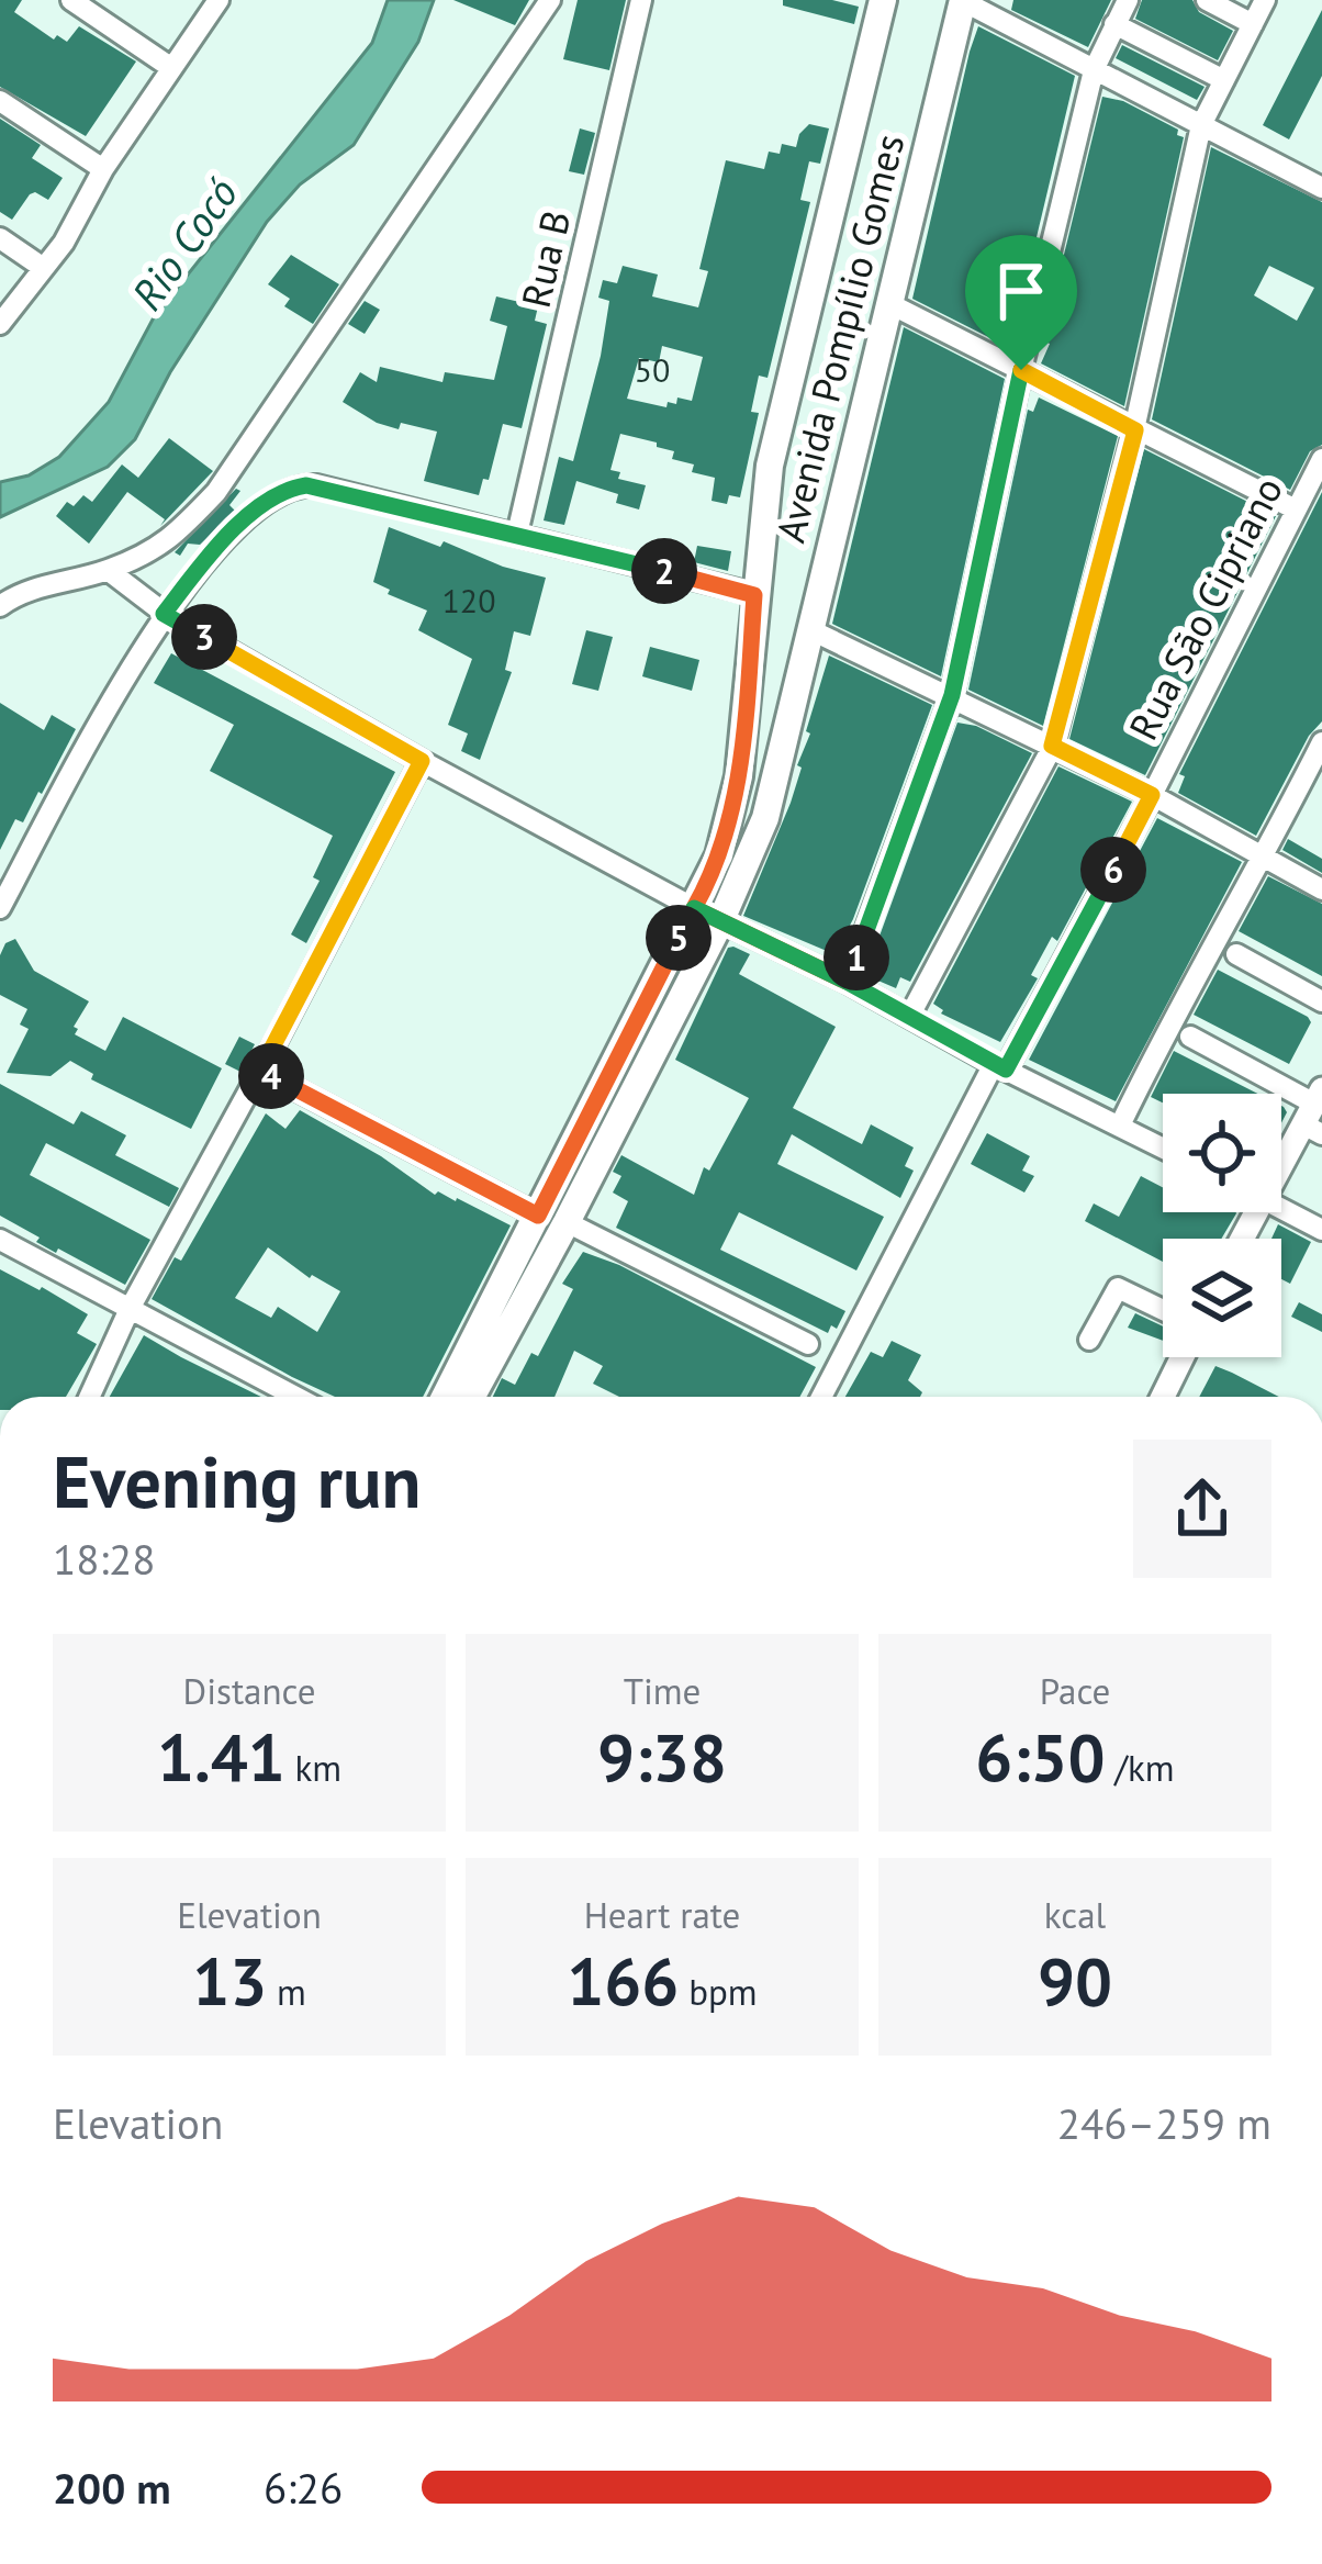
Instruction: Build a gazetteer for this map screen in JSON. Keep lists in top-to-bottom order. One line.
{"streets":{"main road":["Avenida Pompílio Gomes"],"street":["Rua B","Rua São Cipriano"]},"water":["Rio Cocó"],"house_numbers":["50","120"],"page":{"pins":["2","3","6","5","1","4"],"heading":["Evening run","18:28"],"stats":[["Distance","1.41 km"],["Time","9:38"],["Pace","6:50 /km"],["Elevation","13 m"],["Heart rate","166 bpm"],["kcal","90"]],"chart":["Elevation","246–259 m"],"list":[{"name":"200 m","note":"6:26"}]}}
